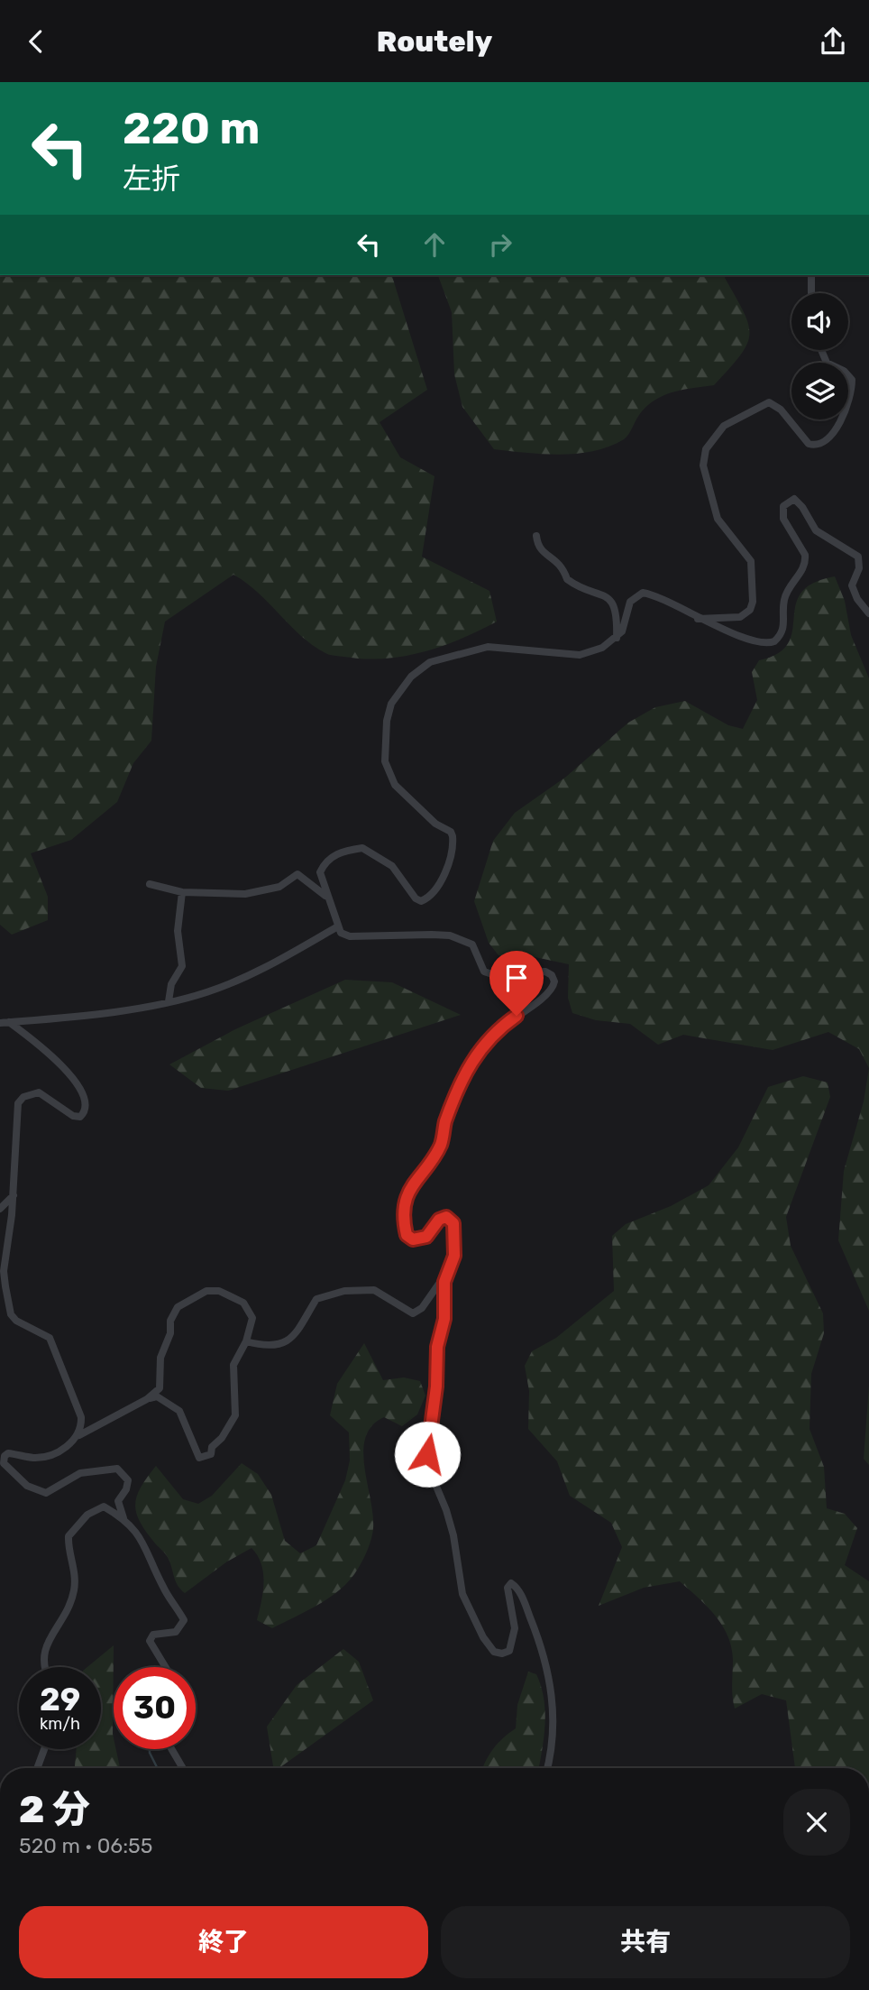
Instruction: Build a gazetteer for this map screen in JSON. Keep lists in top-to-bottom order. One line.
{"page":{"header":"Routely","turn":["220 m","左折"],"speed":"29 km/h","limit":"30","heading":["2 分","520 m · 06:55"],"buttons":["終了","共有"]}}
